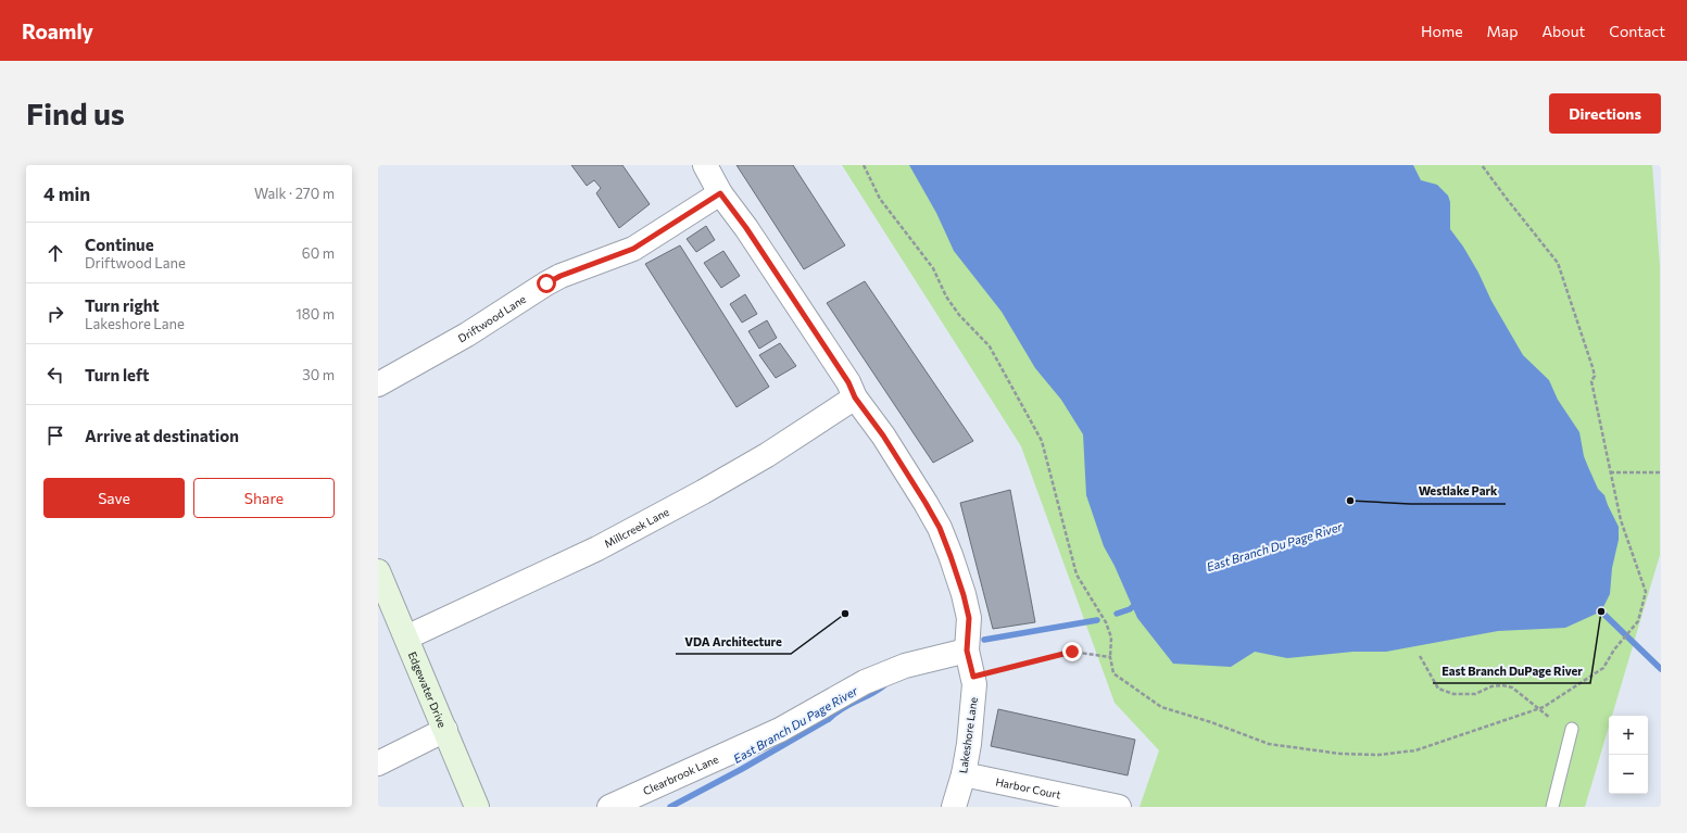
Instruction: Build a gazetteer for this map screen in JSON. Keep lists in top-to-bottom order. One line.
{"streets":{"street":["Driftwood Lane","Millcreek Lane","Edgewater Drive","Lakeshore Lane","Clearbrook Lane","Harbor Court"]},"crossings":[["Driftwood Lane","Lakeshore Lane"],["Millcreek Lane","Edgewater Drive"],["Millcreek Lane","Lakeshore Lane"],["Lakeshore Lane","Clearbrook Lane"],["Lakeshore Lane","Harbor Court"]],"water":["East Branch Du Page River"],"places":["Westlake Park","East Branch DuPage River","VDA Architecture"],"page":{"header":"Roamly","nav":["Home","Map","About","Contact"],"buttons":["Directions",["Save","Share"]],"title":"Find us","heading":["4 min","Walk · 270 m"],"list":[["Continue","Driftwood Lane","60 m"],["Turn right","Lakeshore Lane","180 m"],["Turn left","30 m"],"Arrive at destination"],"map_buttons":["+","−"]}}
